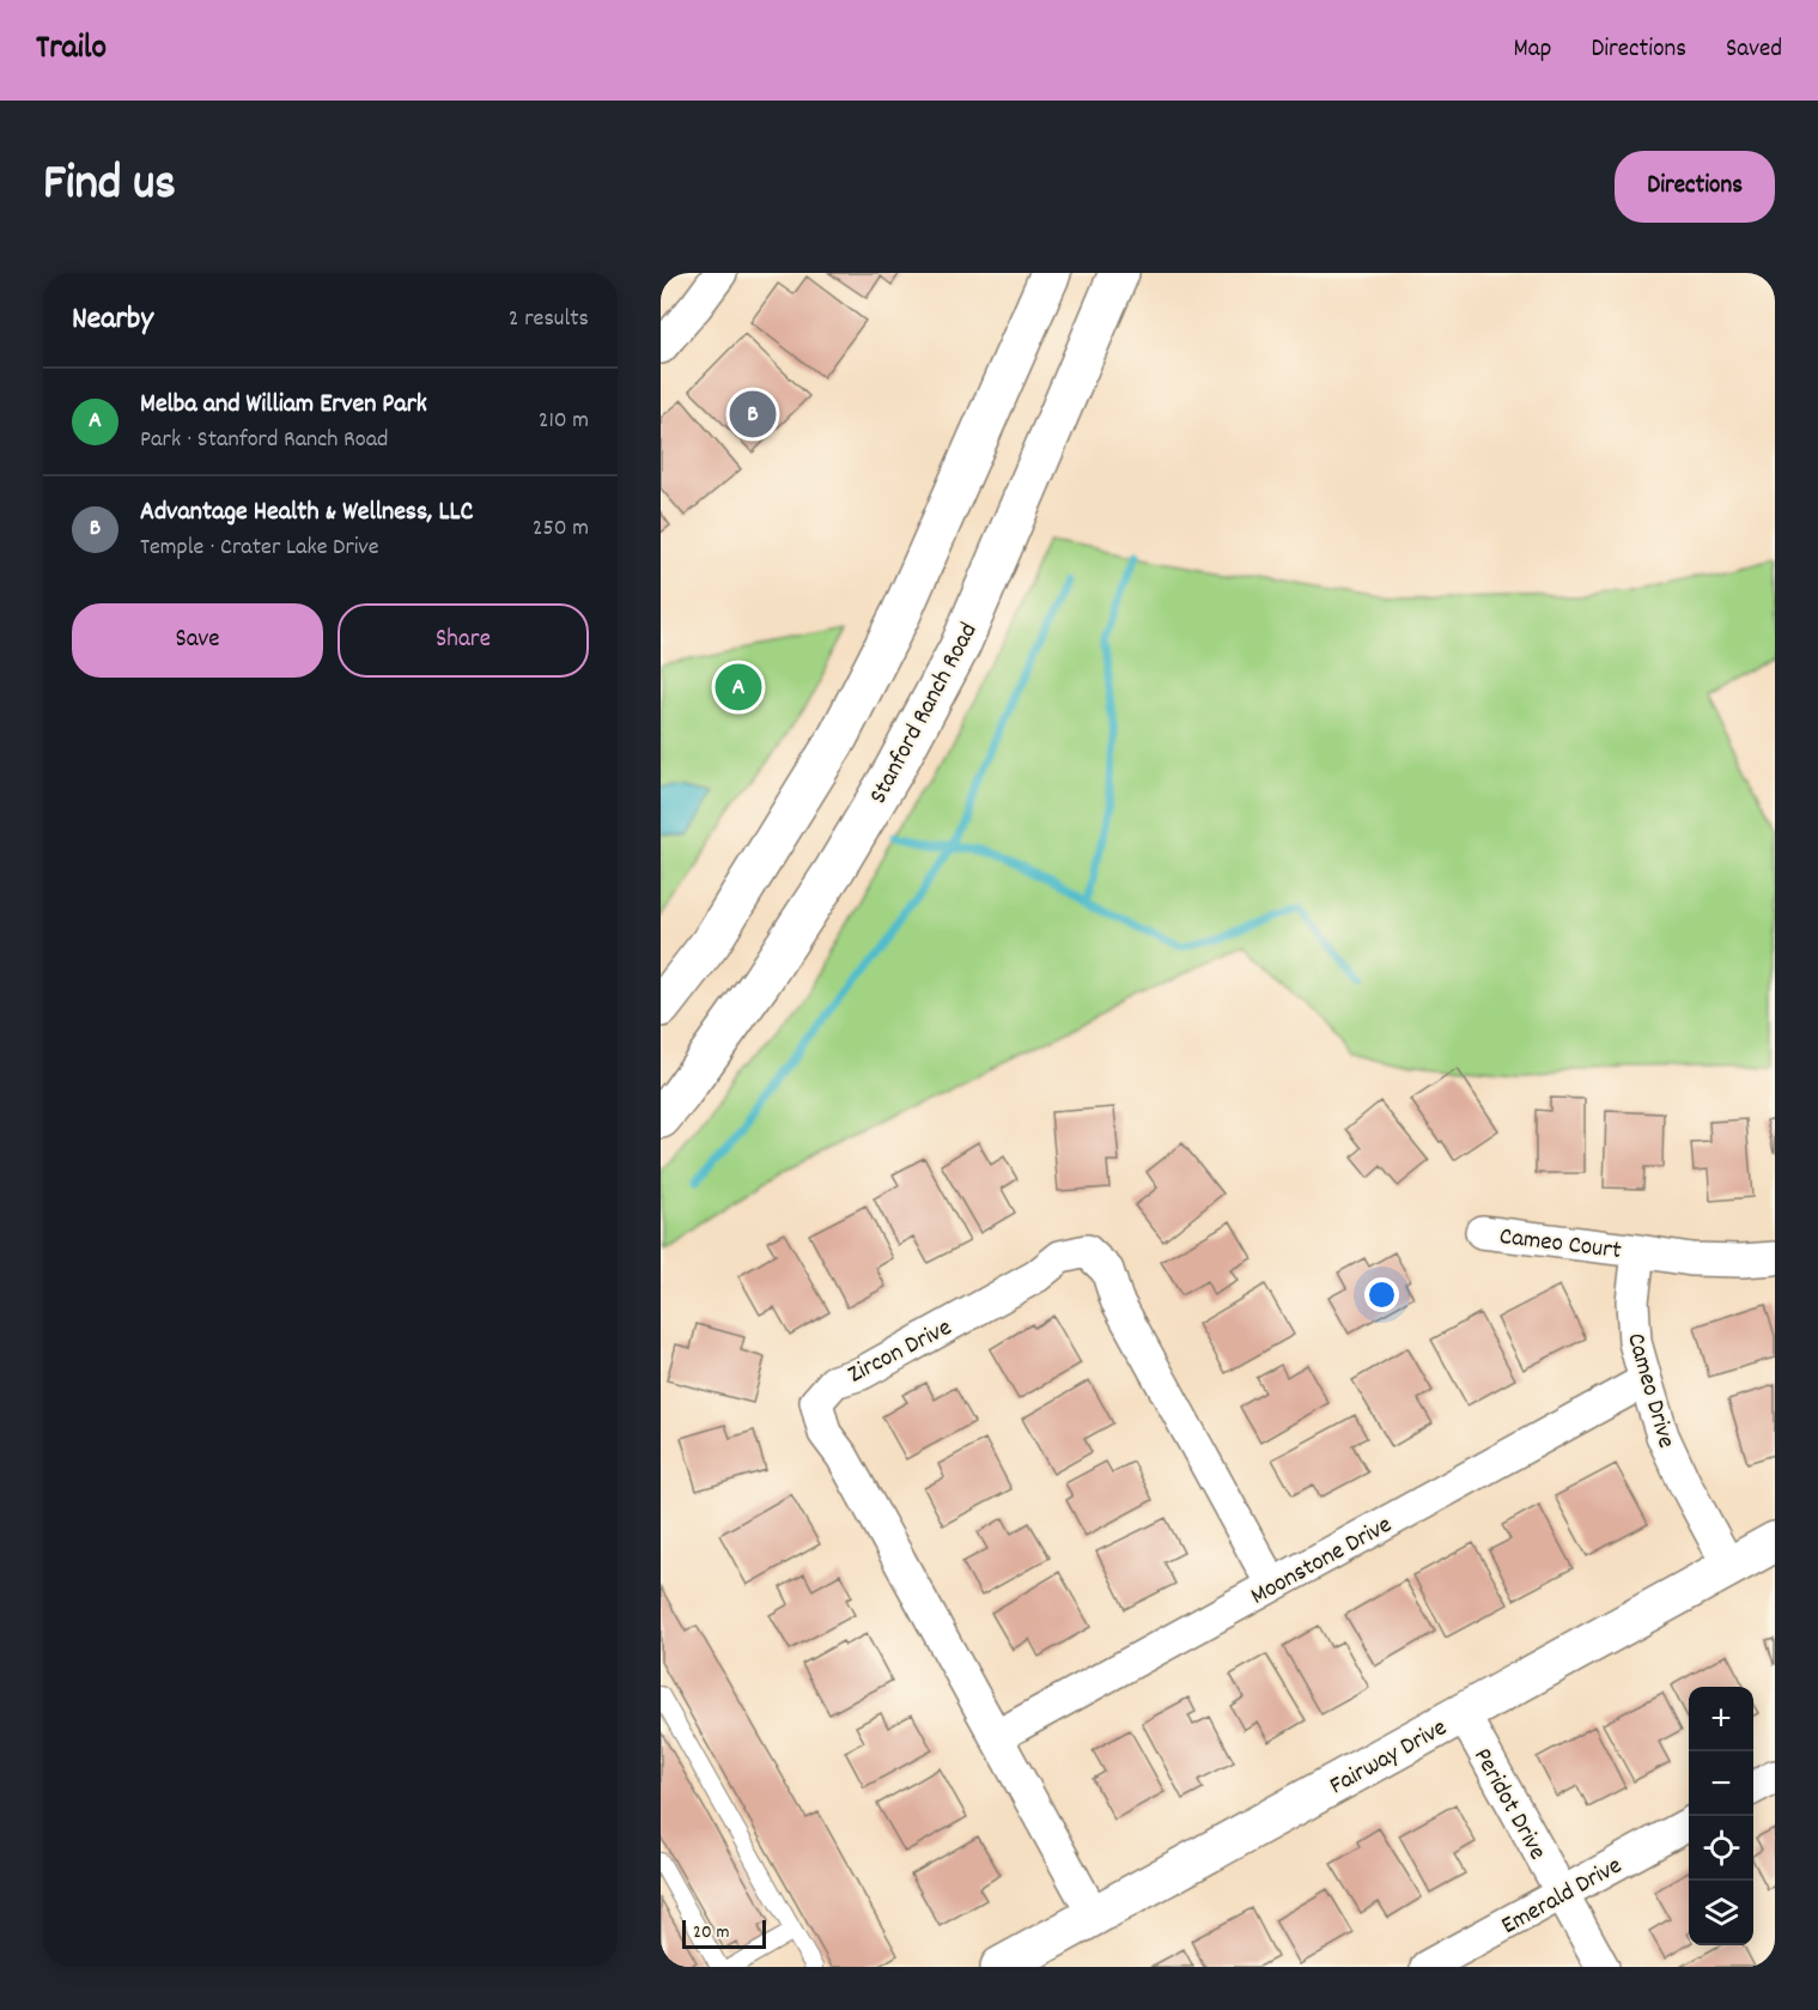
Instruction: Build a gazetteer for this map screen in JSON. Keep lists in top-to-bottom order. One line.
{"streets":{"main road":["Stanford Ranch Road","Fairway Drive"],"street":["Cameo Court","Zircon Drive","Cameo Drive","Moonstone Drive","Peridot Drive","Emerald Drive"]},"crossings":[["Cameo Court","Cameo Drive"],["Zircon Drive","Moonstone Drive"],["Zircon Drive","Fairway Drive"],["Cameo Drive","Moonstone Drive"],["Cameo Drive","Fairway Drive"],["Fairway Drive","Peridot Drive"],["Peridot Drive","Emerald Drive"]],"scale_bar":"20 m","page":{"header":"Trailo","nav":["Map","Directions","Saved"],"title":"Find us","buttons":["Directions",["Save","Share"]],"heading":["Nearby","2 results"],"list":[{"mark":"A","name":"Melba and William Erven Park","note":"Park · Stanford Ranch Road","value":"210 m"},{"mark":"B","name":"Advantage Health & Wellness, LLC","note":"Temple · Crater Lake Drive","value":"250 m"}],"pins":["B","A"],"map_buttons":["+","−"],"scale":"20 m"}}
